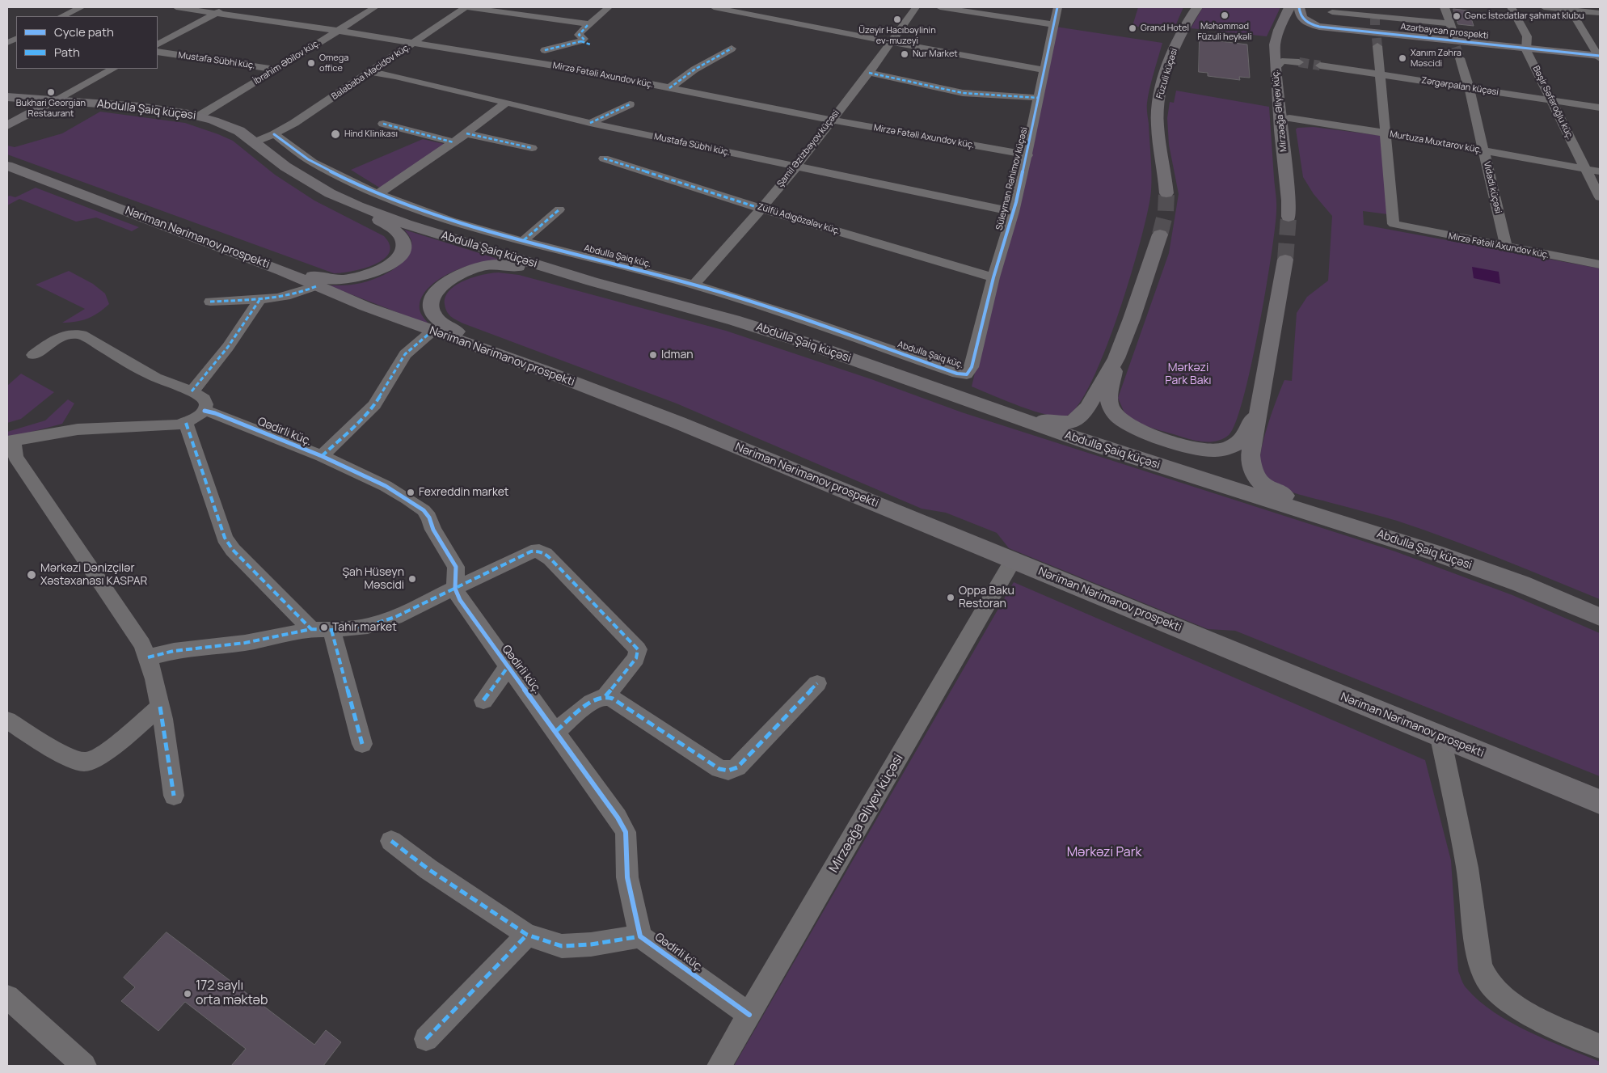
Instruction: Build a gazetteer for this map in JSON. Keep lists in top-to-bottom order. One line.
{"streets":{"main road":["Azərbaycan prospekti","Füzuli küçəsi","Abdulla Şaiq küçəsi","Mirzəağa Əliyev küç.","Nəriman Nərimanov prospekti"],"street":["Mustafa Sübhi küç.","İbrahim Əbilov küç.","Balababa Məcidov küç.","Mirzə Fətəli Axundov küç.","Zərgərpalan küçəsi","Bəşir Səfəroğlu küç.","Murtuza Muxtarov küç.","Şamil Əzizbəyov küçəsi","Süleyman Rəhimov küçəsi","Vidadi küçəsi","Zülfü Adıgözələv küç.","Abdulla Şaiq küç.","Qədirli küç.","Mirzəağa Əliyev küçəsi"]},"crossings":[["Azərbaycan prospekti","Bəşir Səfəroğlu küç."],["Mustafa Sübhi küç.","İbrahim Əbilov küç."],["Mustafa Sübhi küç.","Balababa Məcidov küç."],["Mustafa Sübhi küç.","Şamil Əzizbəyov küçəsi"],["Mustafa Sübhi küç.","Süleyman Rəhimov küçəsi"],["İbrahim Əbilov küç.","Mirzə Fətəli Axundov küç."],["İbrahim Əbilov küç.","Abdulla Şaiq küçəsi"],["Balababa Məcidov küç.","Mirzə Fətəli Axundov küç."],["Balababa Məcidov küç.","Abdulla Şaiq küçəsi"],["Balababa Məcidov küç.","Abdulla Şaiq küç."],["Mirzə Fətəli Axundov küç.","Murtuza Muxtarov küç."],["Mirzə Fətəli Axundov küç.","Şamil Əzizbəyov küçəsi"],["Mirzə Fətəli Axundov küç.","Süleyman Rəhimov küçəsi"],["Mirzə Fətəli Axundov küç.","Vidadi küçəsi"],["Zərgərpalan küçəsi","Bəşir Səfəroğlu küç."],["Zərgərpalan küçəsi","Vidadi küçəsi"],["Bəşir Səfəroğlu küç.","Murtuza Muxtarov küç."],["Mirzəağa Əliyev küç.","Murtuza Muxtarov küç."],["Murtuza Muxtarov küç.","Vidadi küçəsi"],["Şamil Əzizbəyov küçəsi","Zülfü Adıgözələv küç."],["Şamil Əzizbəyov küçəsi","Abdulla Şaiq küç."],["Süleyman Rəhimov küçəsi","Zülfü Adıgözələv küç."],["Süleyman Rəhimov küçəsi","Abdulla Şaiq küç."],["Nəriman Nərimanov prospekti","Mirzəağa Əliyev küçəsi"],["Qədirli küç.","Mirzəağa Əliyev küçəsi"]],"parks":["Mərkəzi Park Bakı","Mərkəzi Park"],"places":["Məhəmməd Füzuli heykəli","Gənc İstedatlar şahmat klubu","Üzeyir Hacıbəylinin ev-muzeyi","Grand Hotel","Nur Market","Xanım Zəhra Məscidi","Omega office","Bukhari Georgian Restaurant","Hind Klinikası","Idman","Fexreddin market","Mərkəzi Dənizçilər Xəstəxanası KASPAR","Şah Hüseyn Məscidi","Oppa Baku Restoran","Tahir market","172 saylı orta məktəb"],"legend":["Cycle path","Path"]}
